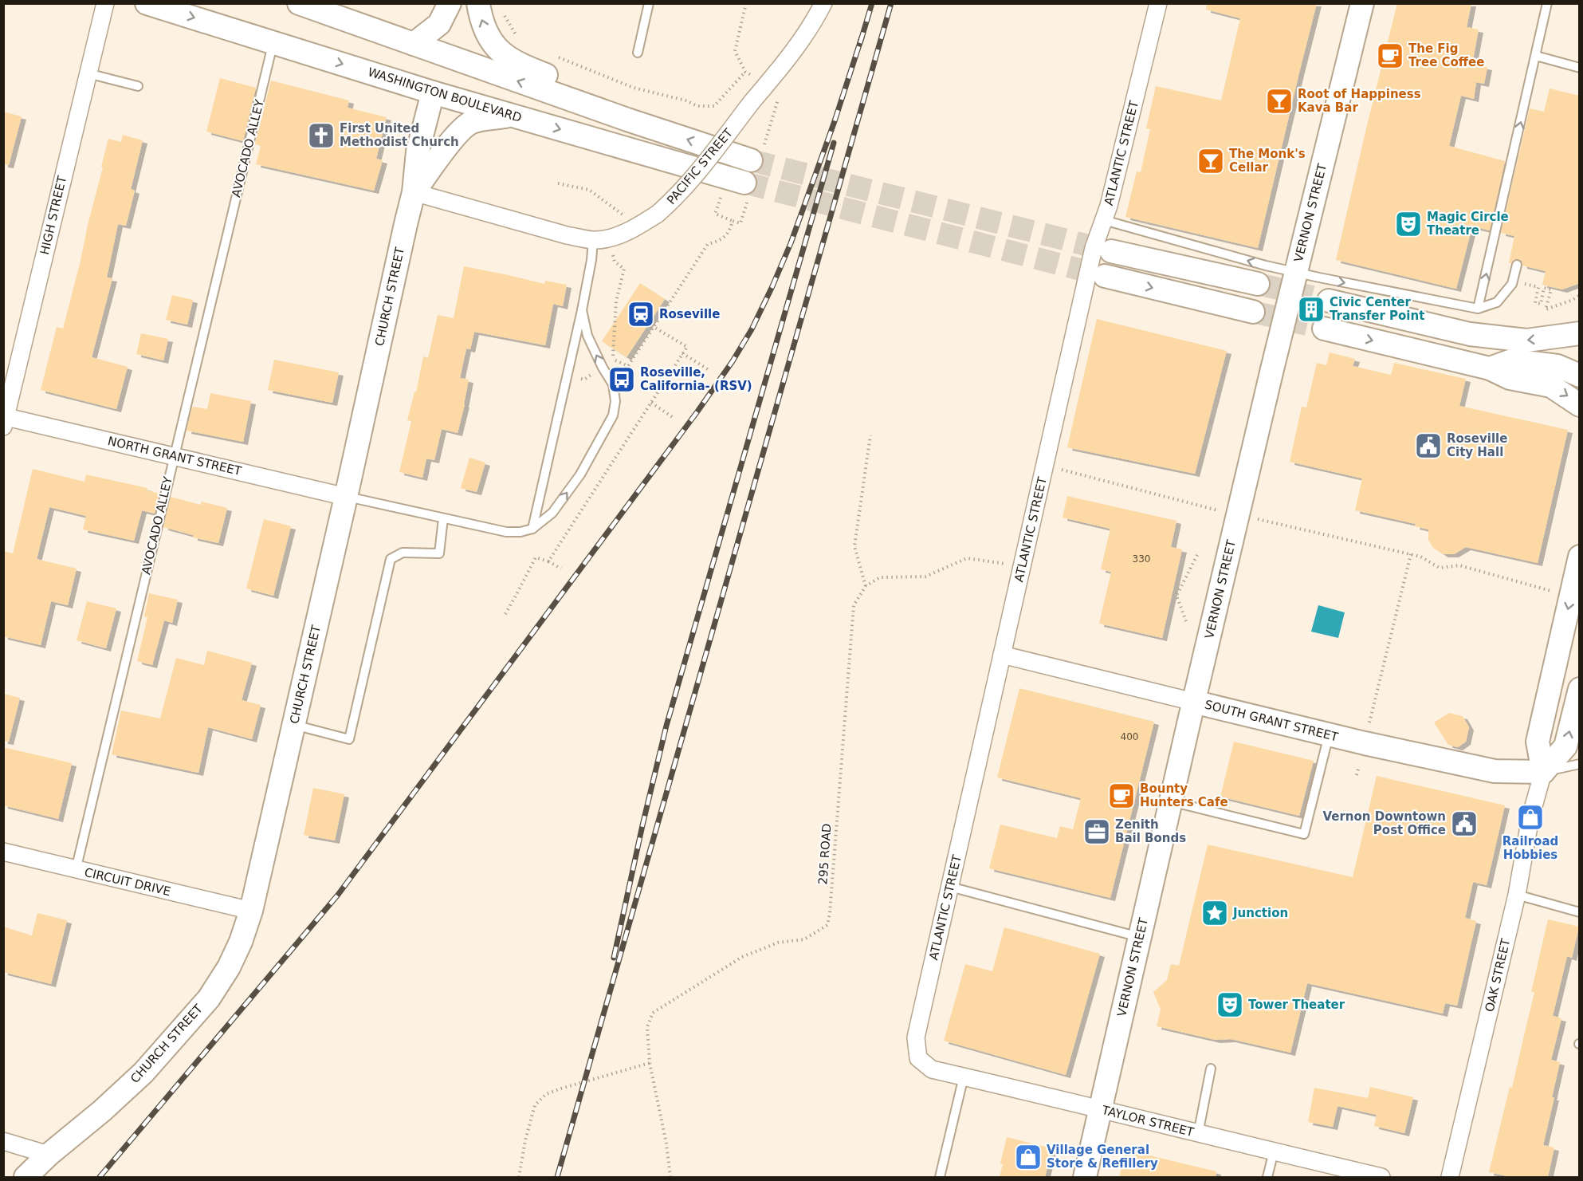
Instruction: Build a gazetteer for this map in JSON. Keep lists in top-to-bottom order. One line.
{"streets":{"main road":["WASHINGTON BOULEVARD","VERNON STREET","CHURCH STREET","SOUTH GRANT STREET","OAK STREET"],"street":["ATLANTIC STREET","PACIFIC STREET","HIGH STREET","NORTH GRANT STREET","CIRCUIT DRIVE","TAYLOR STREET"],"lane":["AVOCADO ALLEY"],"path":["295 ROAD"]},"crossings":[["WASHINGTON BOULEVARD","AVOCADO ALLEY"],["WASHINGTON BOULEVARD","CHURCH STREET"],["AVOCADO ALLEY","NORTH GRANT STREET"],["AVOCADO ALLEY","CIRCUIT DRIVE"],["ATLANTIC STREET","SOUTH GRANT STREET"],["ATLANTIC STREET","TAYLOR STREET"],["PACIFIC STREET","CHURCH STREET"],["VERNON STREET","SOUTH GRANT STREET"],["VERNON STREET","TAYLOR STREET"],["HIGH STREET","NORTH GRANT STREET"],["CHURCH STREET","NORTH GRANT STREET"],["CHURCH STREET","CIRCUIT DRIVE"],["SOUTH GRANT STREET","OAK STREET"]],"places":{"cafe":["The Fig Tree Coffee","Bounty Hunters Cafe"],"bar":["Root of Happiness Kava Bar","The Monk's Cellar"],"church":["First United Methodist Church"],"theatre":["Magic Circle Theatre","Tower Theater"],"building":["Civic Center Transfer Point"],"station":["Roseville"],"bus stop":["Roseville, California- (RSV)"],"public building":["Roseville City Hall","Vernon Downtown Post Office"],"shop":["Railroad Hobbies","Village General Store & Refillery"],"office":["Zenith Bail Bonds"],"place":["Junction"]},"house_numbers":["330","400"]}
